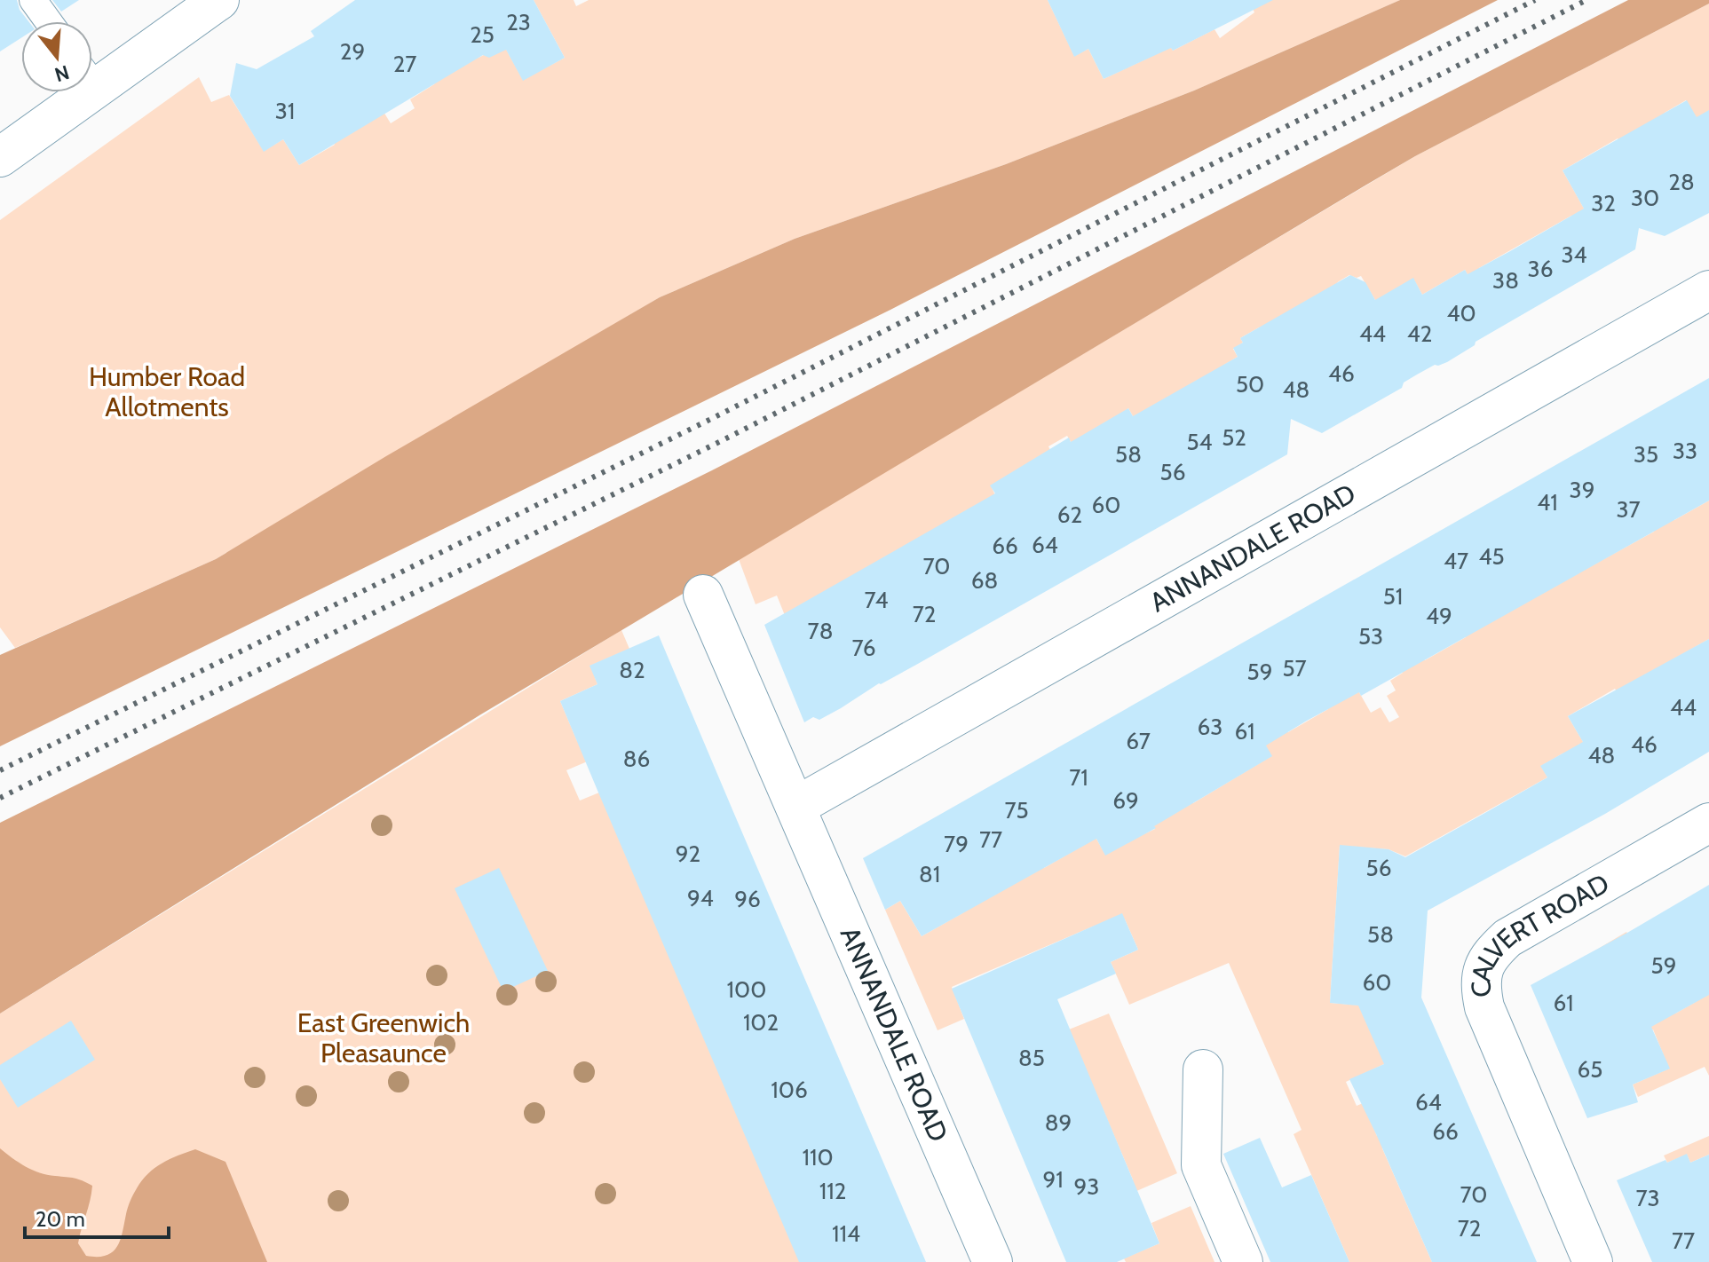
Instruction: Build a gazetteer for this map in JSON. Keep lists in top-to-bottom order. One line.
{"streets":{"street":["ANNANDALE ROAD","CALVERT ROAD"]},"parks":["Humber Road Allotments","East Greenwich Pleasaunce"],"house_numbers":["23","25","29","27","31","28","30","32","34","36","38","40","44","42","46","50","48","52","54","33","58","35","56","39","41","60","37","62","64","66","45","47","70","68","51","74","72","49","78","53","76","57","82","59","44","63","61","67","46","48","86","71","69","75","77","79","92","56","81","94","96","58","59","60","100","61","102","85","65","106","64","89","66","110","91","93","112","70","73","72","114","77"],"scale_bar":"20 m","north":"bottom"}
